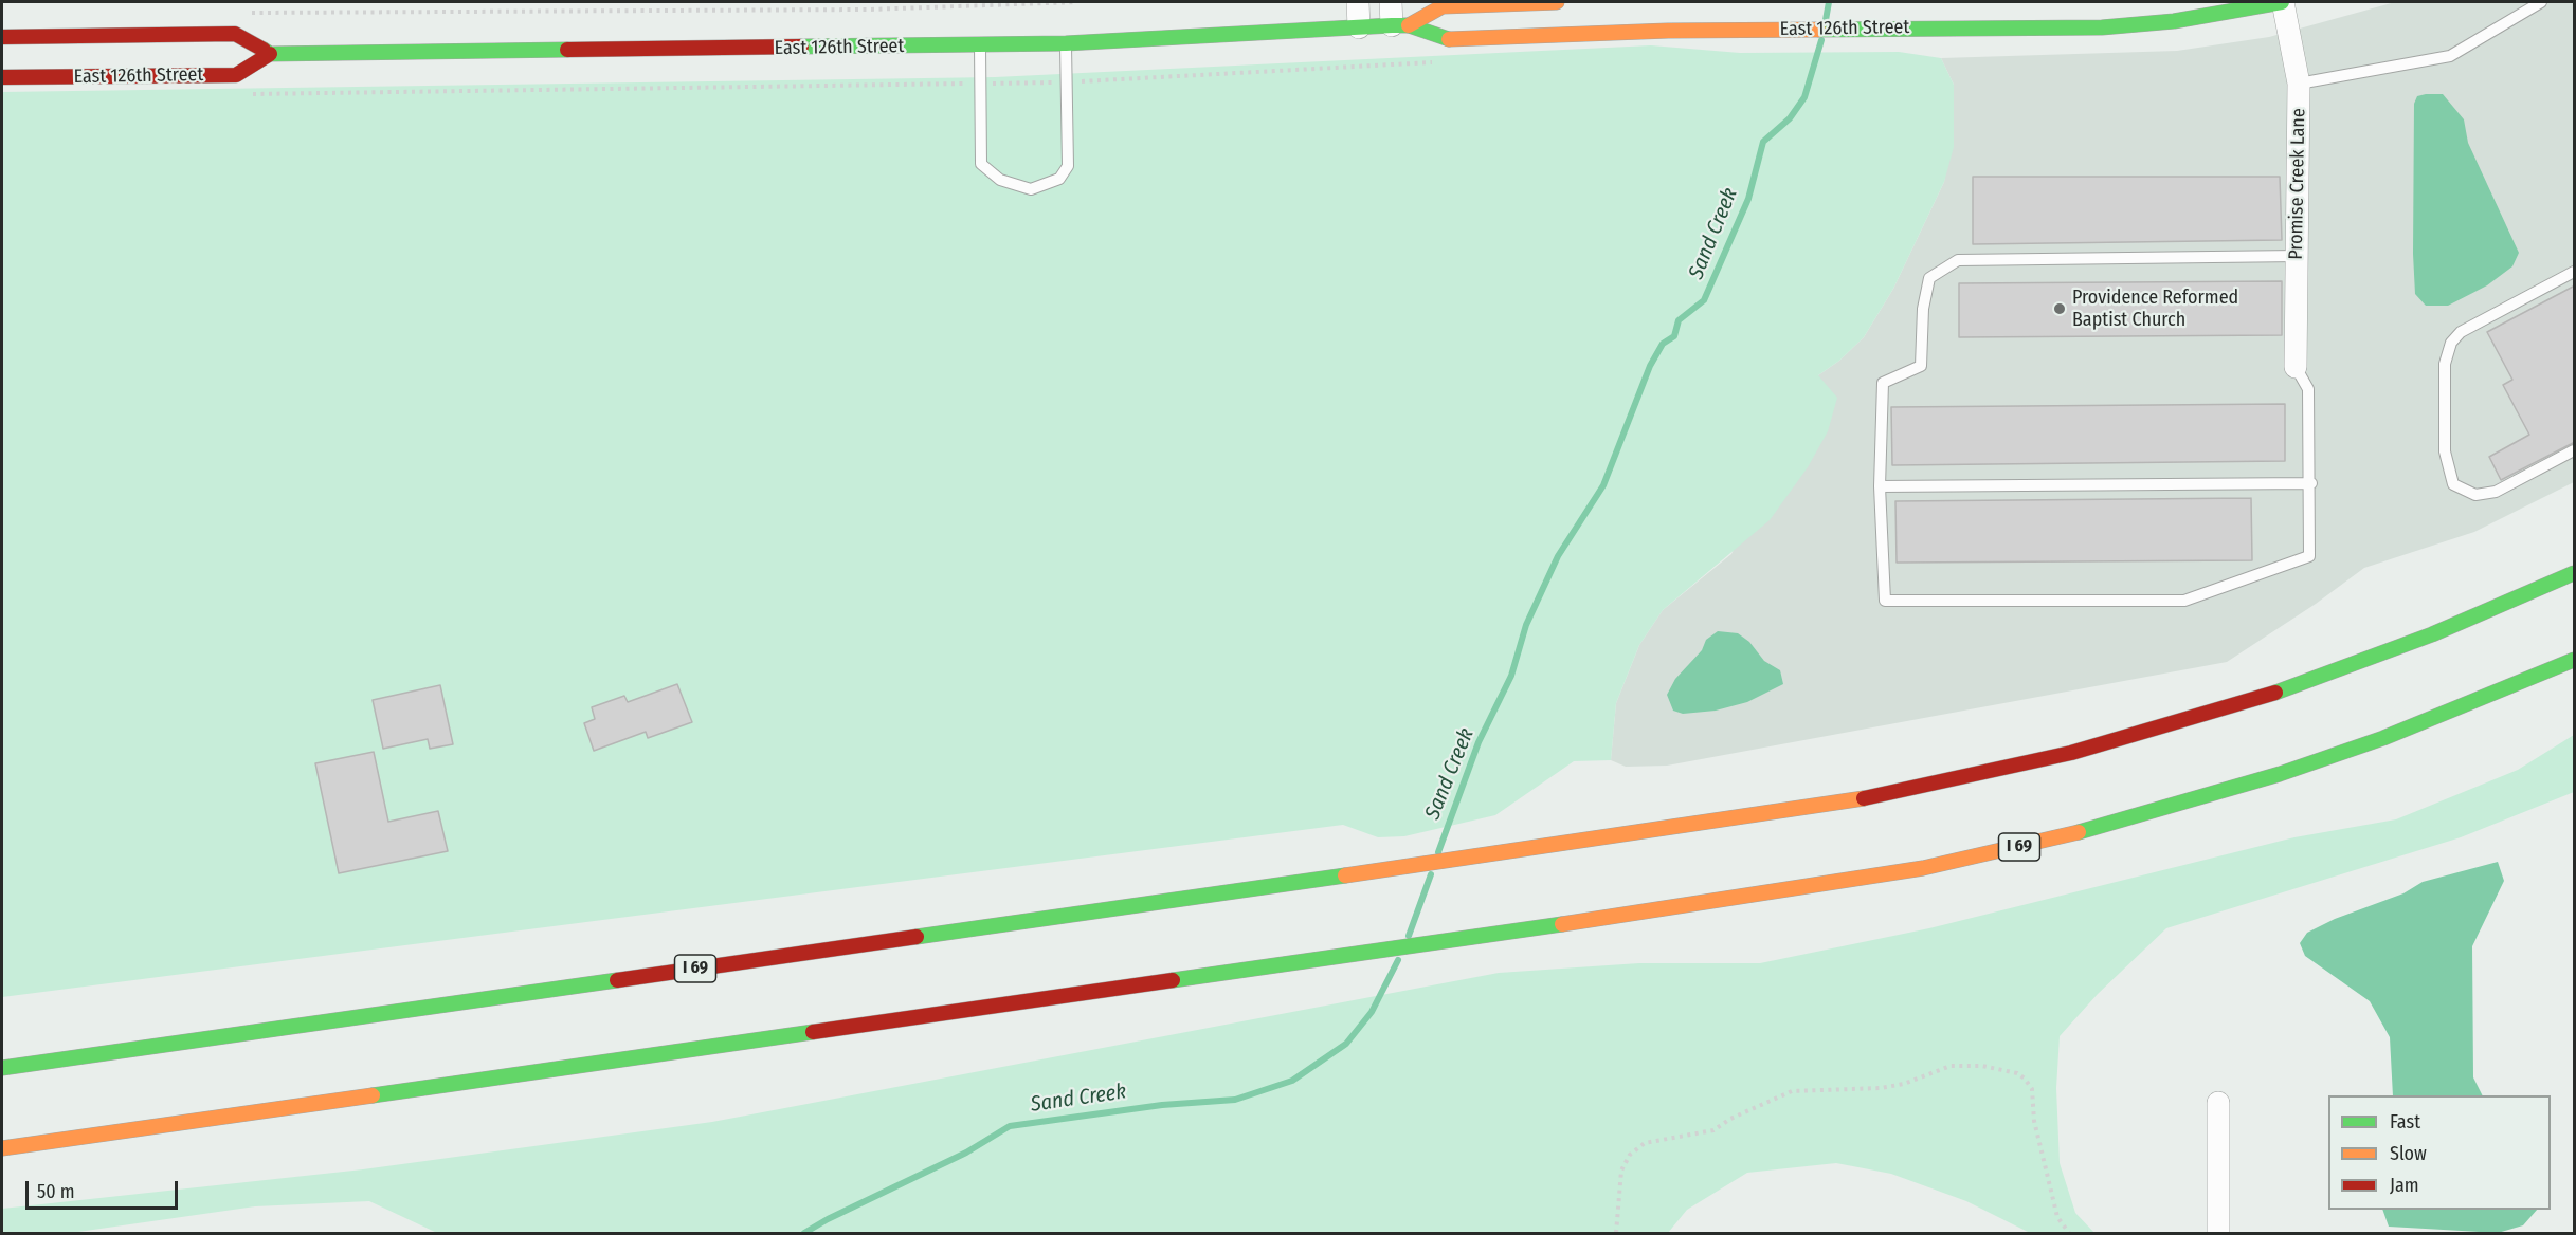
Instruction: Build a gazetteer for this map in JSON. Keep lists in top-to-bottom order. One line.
{"streets":{"main road":["East 126th Street","I 69"],"street":["Promise Creek Lane"]},"crossings":[["East 126th Street","Promise Creek Lane"]],"water":["Sand Creek"],"places":["Providence Reformed Baptist Church"],"legend":["Fast","Slow","Jam"],"scale_bar":"50 m"}
